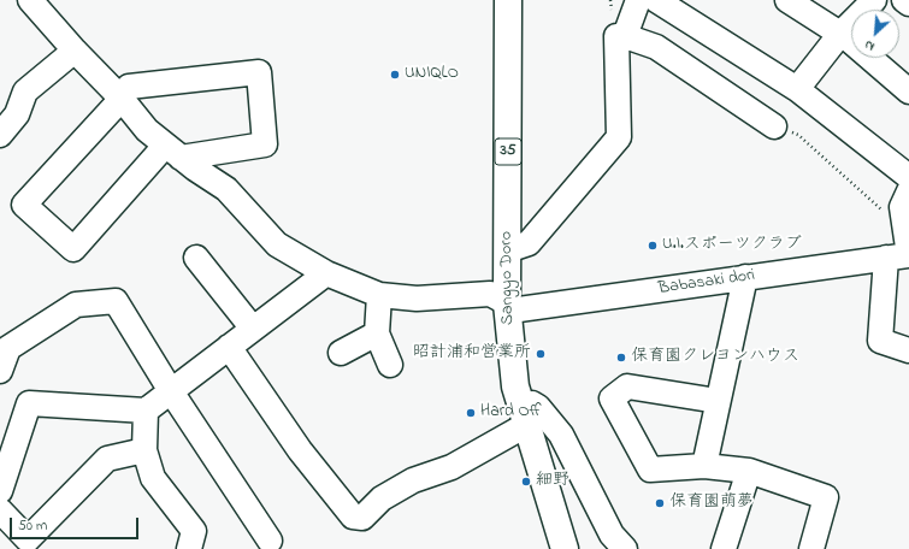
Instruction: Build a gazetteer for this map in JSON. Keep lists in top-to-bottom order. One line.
{"streets":{"main road":["35","Sangyo Doro"],"street":["Babasaki dori"]},"crossings":[["Sangyo Doro","Babasaki dori"]],"places":["UNIQLO","U.I.スポーツクラブ","昭計浦和営業所","保育園クレヨンハウス","Hard Off","細野","保育園萌夢"],"scale_bar":"50 m","north":"bottom left"}
